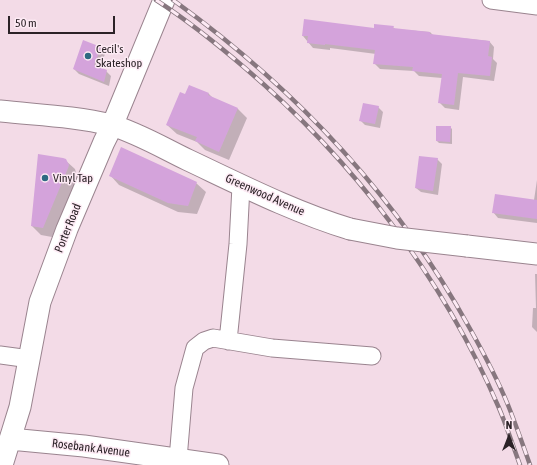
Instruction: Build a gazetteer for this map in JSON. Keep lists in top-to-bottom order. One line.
{"streets":{"street":["Greenwood Avenue","Porter Road","Rosebank Avenue"]},"crossings":[["Greenwood Avenue","Porter Road"],["Porter Road","Rosebank Avenue"]],"places":["Cecil's Skateshop","Vinyl Tap"],"scale_bar":"50 m","north":"top"}
